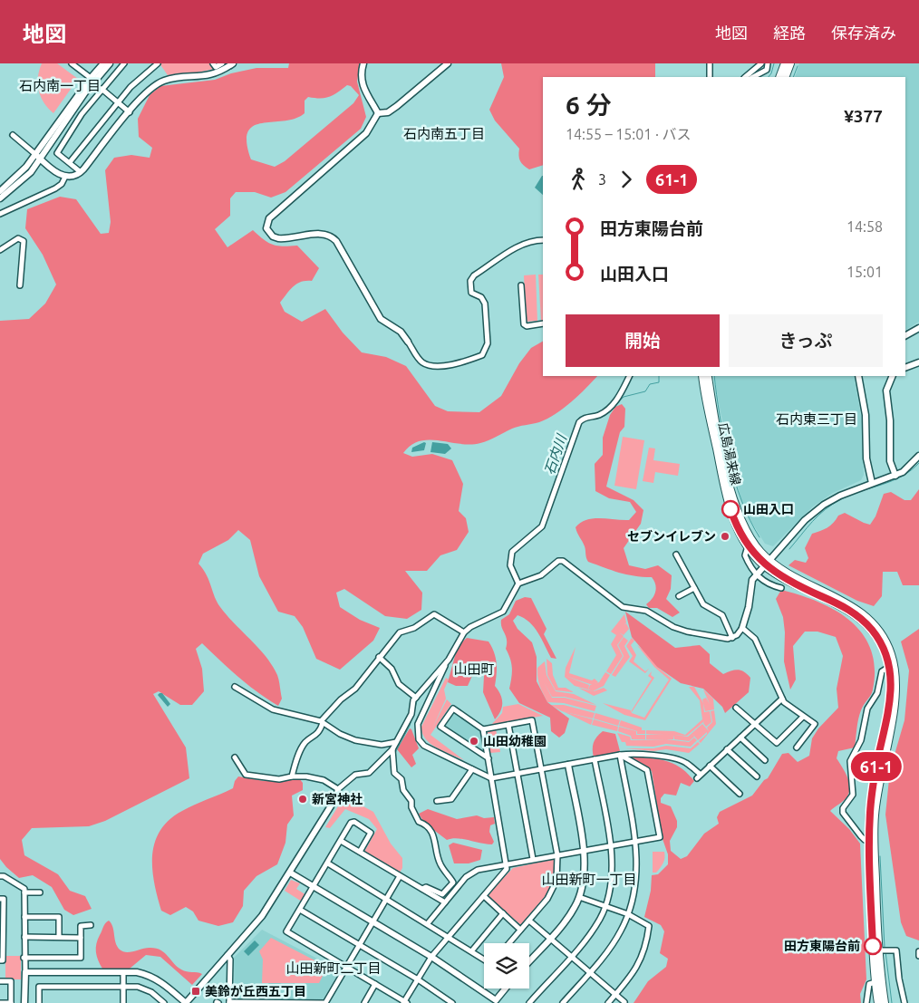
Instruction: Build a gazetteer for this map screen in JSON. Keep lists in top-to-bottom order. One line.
{"streets":{"main road":["広島湯来線"]},"districts":["石内南一丁目","石内南五丁目","石内東三丁目","山田町","山田新町一丁目","山田新町二丁目"],"water":["石内川"],"places":{"other":["山田入口","セブンイレブン","山田幼稚園","新宮神社","田方東陽台前"],"transit":["美鈴が丘西五丁目"]},"lines":["bus line 61-1"],"page":{"header":"地図","nav":["地図","経路","保存済み"],"on_map":"61-1","heading":["6 分","14:55 – 15:01 · バス","¥377"],"legs":["3","61-1"],"list":[{"name":"田方東陽台前","value":"14:58"},{"name":"山田入口","value":"15:01"}],"buttons":["開始","きっぷ"]}}
